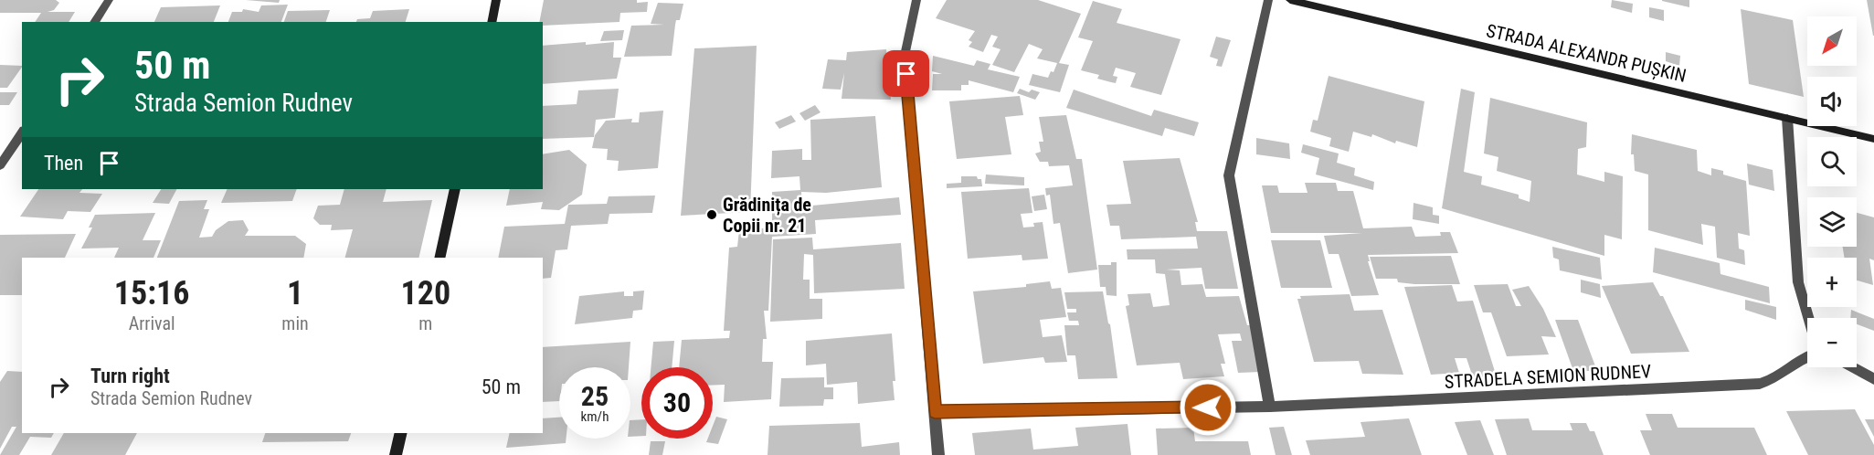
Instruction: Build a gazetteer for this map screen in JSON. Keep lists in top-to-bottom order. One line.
{"streets":{"street":["STRADA ALEXANDR PUȘKIN","STRADELA SEMION RUDNEV"]},"crossings":[["STRADA ALEXANDR PUȘKIN","STRADELA SEMION RUDNEV"]],"places":["Grădinița de Copii nr. 21"],"north":"bottom left","page":{"map_buttons":["+","−"],"turn":["50 m","Strada Semion Rudnev"],"then":"Then","eta":["15:16","Arrival","1","min","120","m"],"list":[{"name":"Turn right","note":"Strada Semion Rudnev","value":"50 m"}],"speed":"25 km/h","limit":"30"}}
